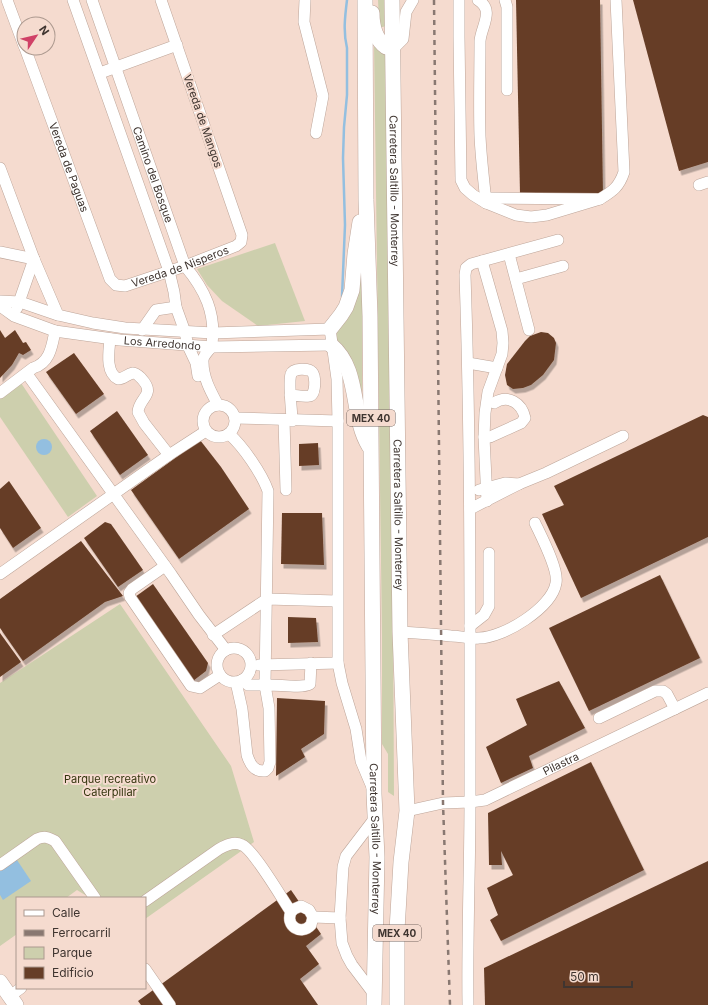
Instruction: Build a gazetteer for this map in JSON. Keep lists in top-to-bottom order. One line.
{"streets":{"main road":["Carretera Saltillo - Monterrey","MEX 40"],"street":["Vereda de Mangos","Vereda de Paguas","Camino del Bosque","Vereda de Nisperos","Los Arredondo","Pilastra"]},"crossings":[["Vereda de Mangos","Vereda de Nisperos"],["Vereda de Paguas","Vereda de Nisperos"],["Camino del Bosque","Vereda de Nisperos"],["Camino del Bosque","Los Arredondo"],["Carretera Saltillo - Monterrey","MEX 40"],["Carretera Saltillo - Monterrey","Pilastra"]],"parks":["Parque recreativo Caterpillar"],"legend":["Calle","Ferrocarril","Parque","Edificio"],"scale_bar":"50 m","north":"top right"}
